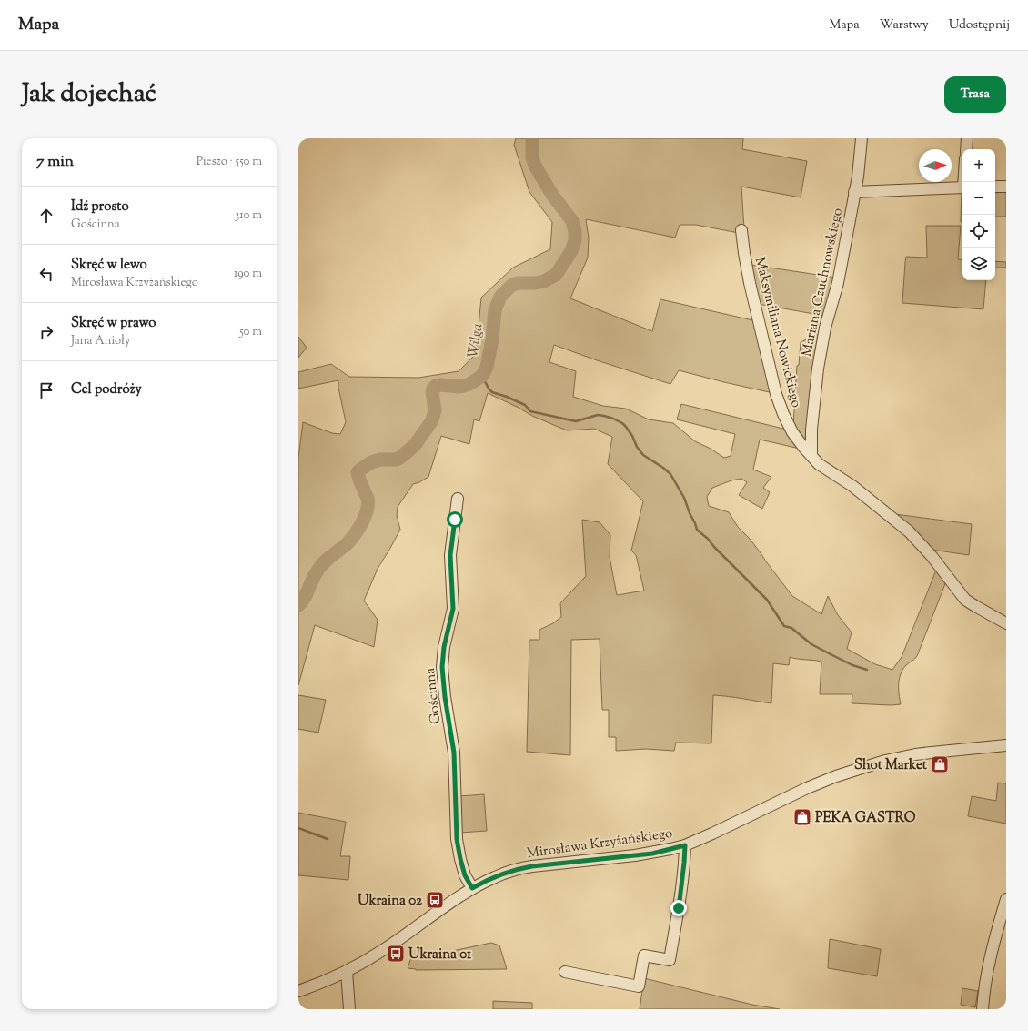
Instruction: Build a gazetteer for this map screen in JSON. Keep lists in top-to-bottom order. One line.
{"streets":{"street":["Mariana Czuchnowskiego","Maksymiliana Nowickiego","Gościnna","Mirosława Krzyżańskiego"]},"crossings":[["Mariana Czuchnowskiego","Maksymiliana Nowickiego"],["Gościnna","Mirosława Krzyżańskiego"]],"water":["Wilga"],"places":{"shop":["Shot Market","PEKA GASTRO"],"bus stop":["Ukraina 02","Ukraina 01"]},"north":"right","page":{"header":"Mapa","nav":["Mapa","Warstwy","Udostępnij"],"title":"Jak dojechać","buttons":"Trasa","heading":["7 min","Pieszo · 550 m"],"map_buttons":["+","−"],"list":[["Idź prosto","Gościnna","310 m"],["Skręć w lewo","Mirosława Krzyżańskiego","190 m"],["Skręć w prawo","Jana Anioły","50 m"],"Cel podróży"]}}
